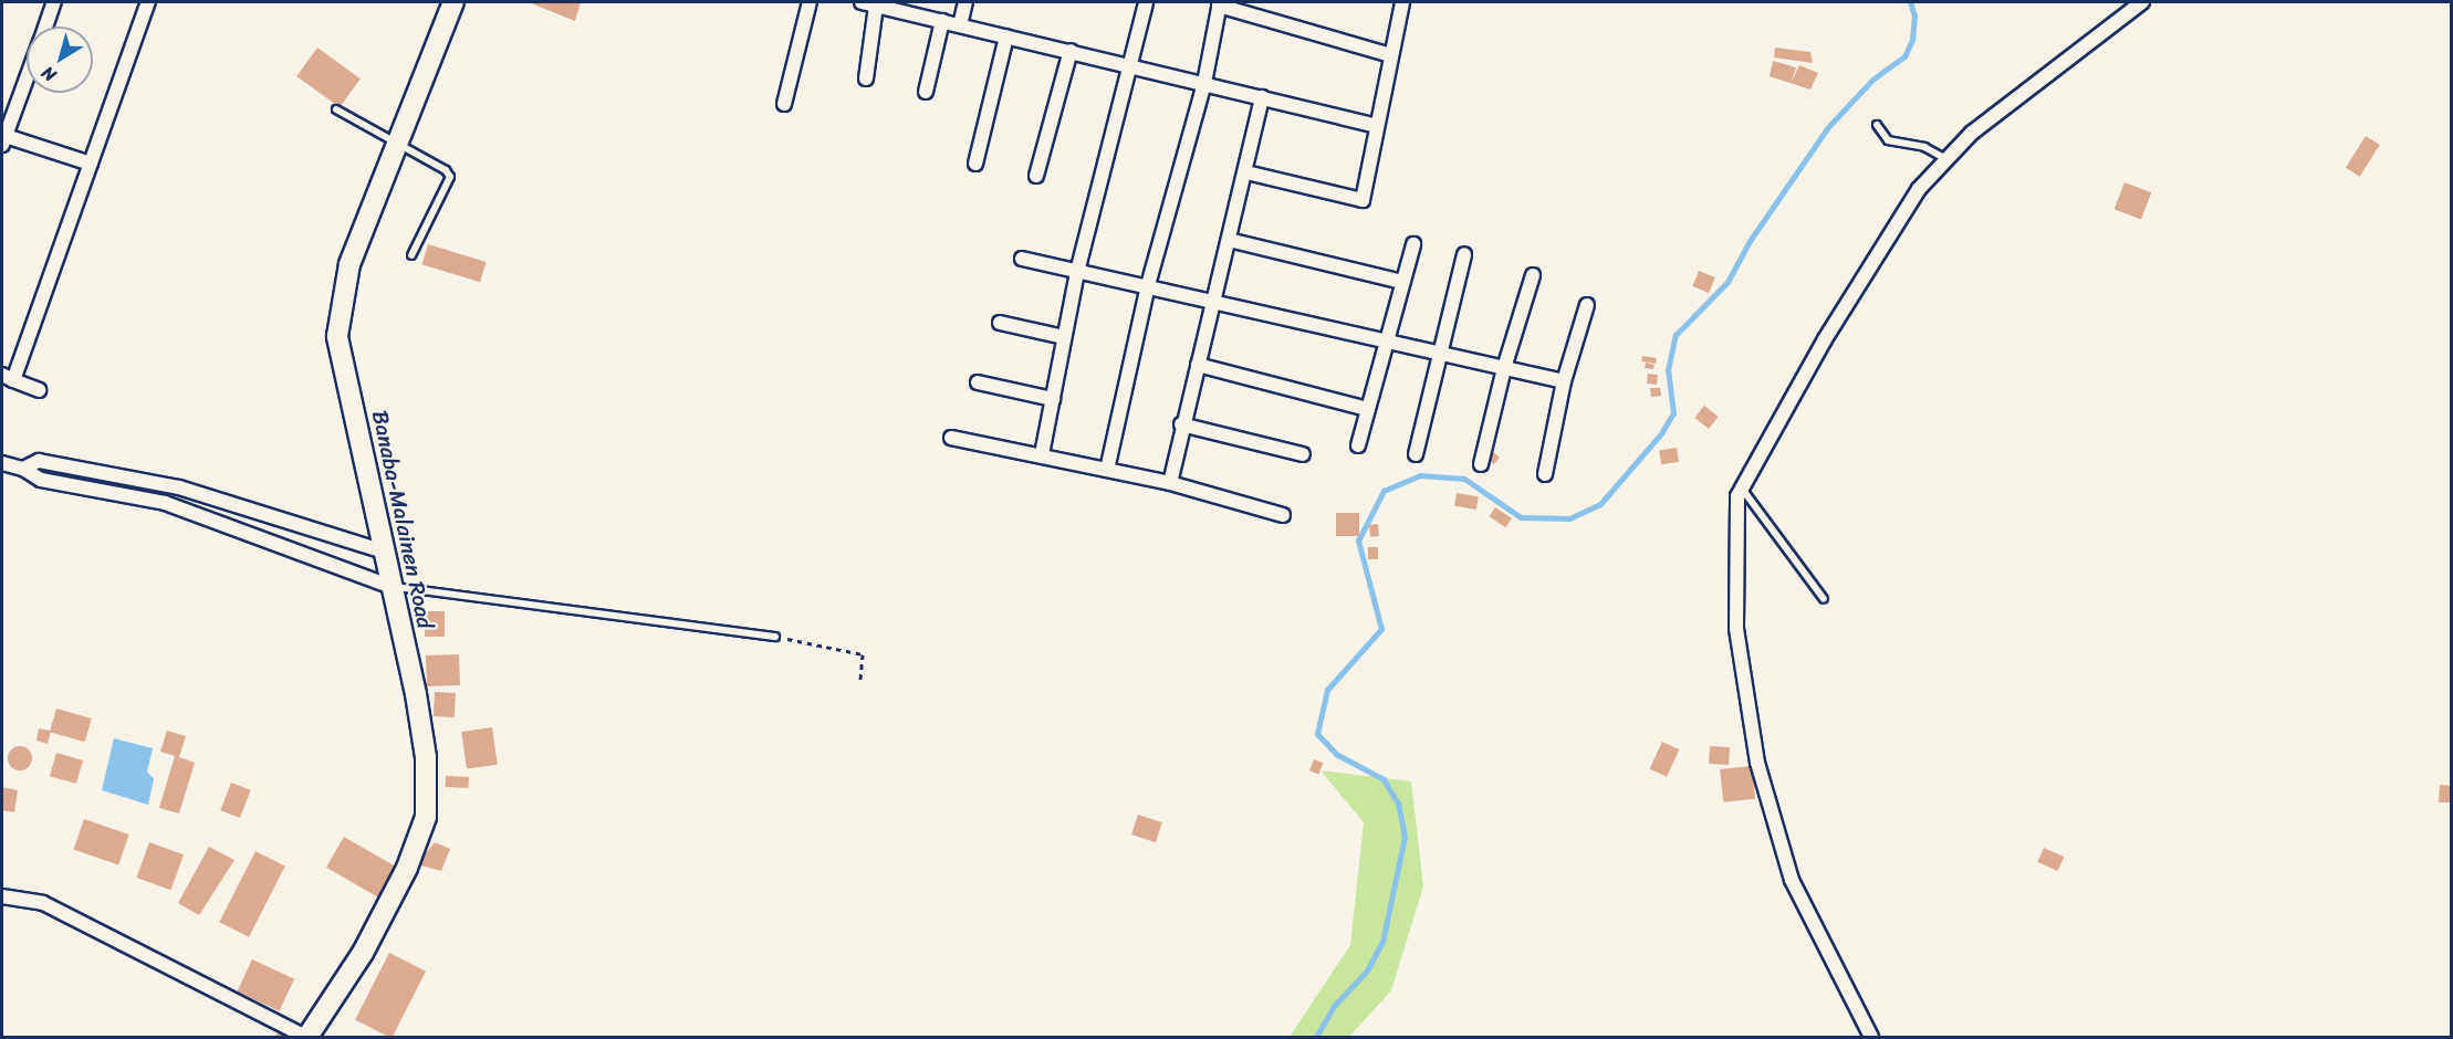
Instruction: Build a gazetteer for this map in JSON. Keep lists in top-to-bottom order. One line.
{"streets":{"street":["Banaba-Malainen Road"]},"north":"bottom left"}
